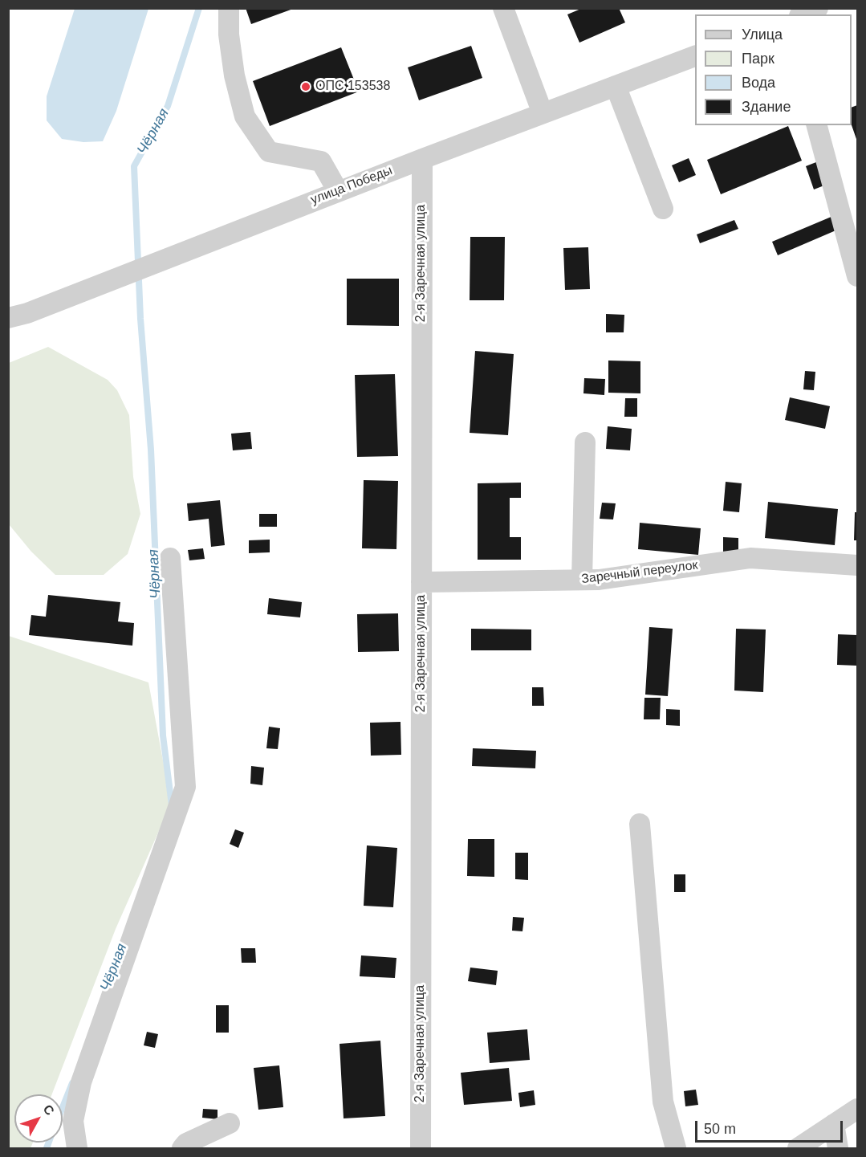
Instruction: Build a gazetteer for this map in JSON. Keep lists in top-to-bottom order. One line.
{"streets":{"street":["улица Победы","2-я Заречная улица","Заречный переулок"]},"crossings":[["улица Победы","2-я Заречная улица"],["2-я Заречная улица","Заречный переулок"]],"water":["Чёрная"],"places":["ОПС 153538"],"legend":["Улица","Парк","Вода","Здание"],"scale_bar":"50 m","north":"top right"}
